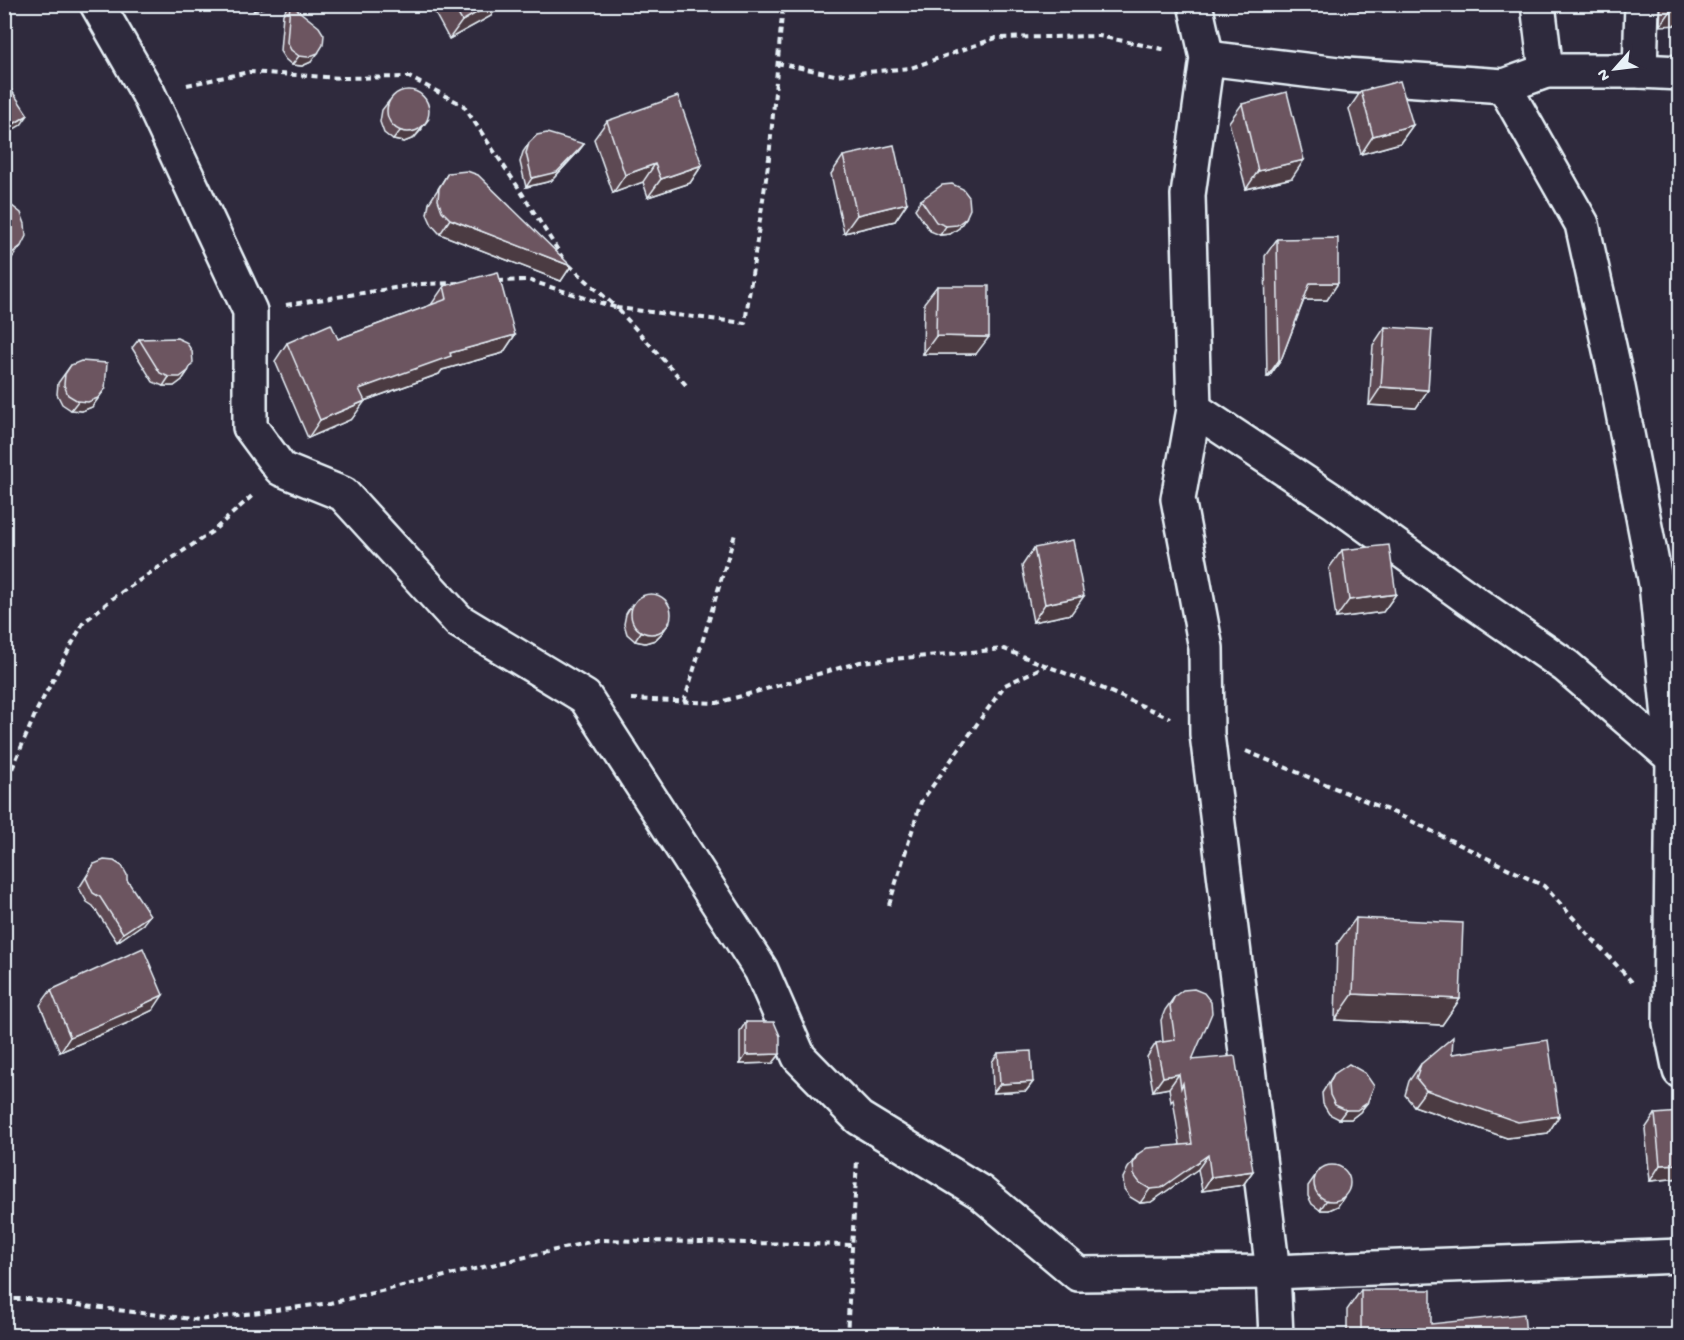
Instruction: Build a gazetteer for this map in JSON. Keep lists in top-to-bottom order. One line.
{"north":"bottom left"}
